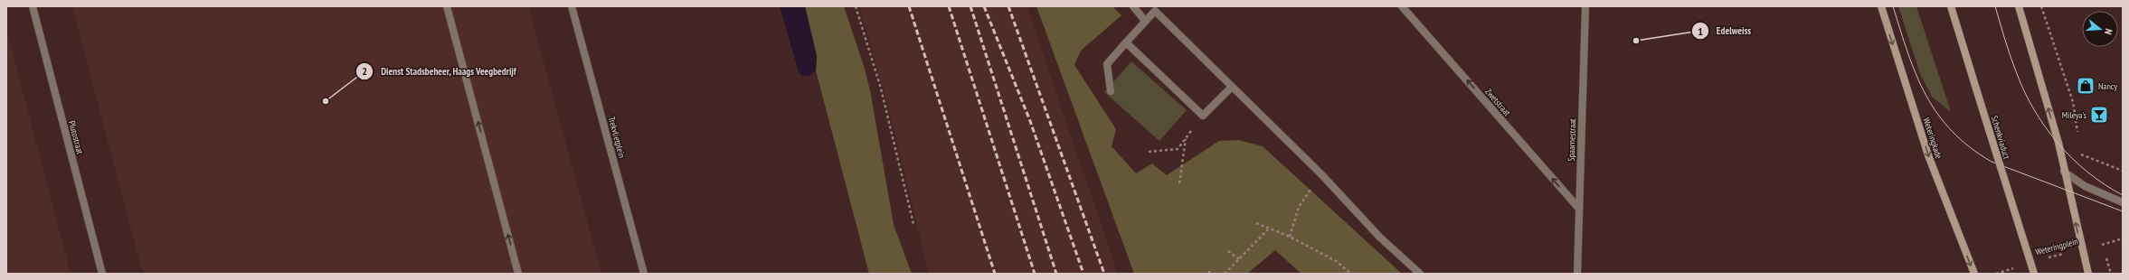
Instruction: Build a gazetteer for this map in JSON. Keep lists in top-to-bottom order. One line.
{"streets":{"street":["Zwetstraat","Plutostraat","Trekvlietplein","Schenkviaduct","Weteringkade","Spaarnestraat"],"path":["Weteringplein"]},"crossings":[["Zwetstraat","Spaarnestraat"]],"one_way":["Zwetstraat","Weteringkade"],"places":{"other":["Edelweiss","Dienst Stadsbeheer, Haags Veegbedrijf"],"shop":["Nancy"],"bar":["Mileya's"]},"north":"right"}
